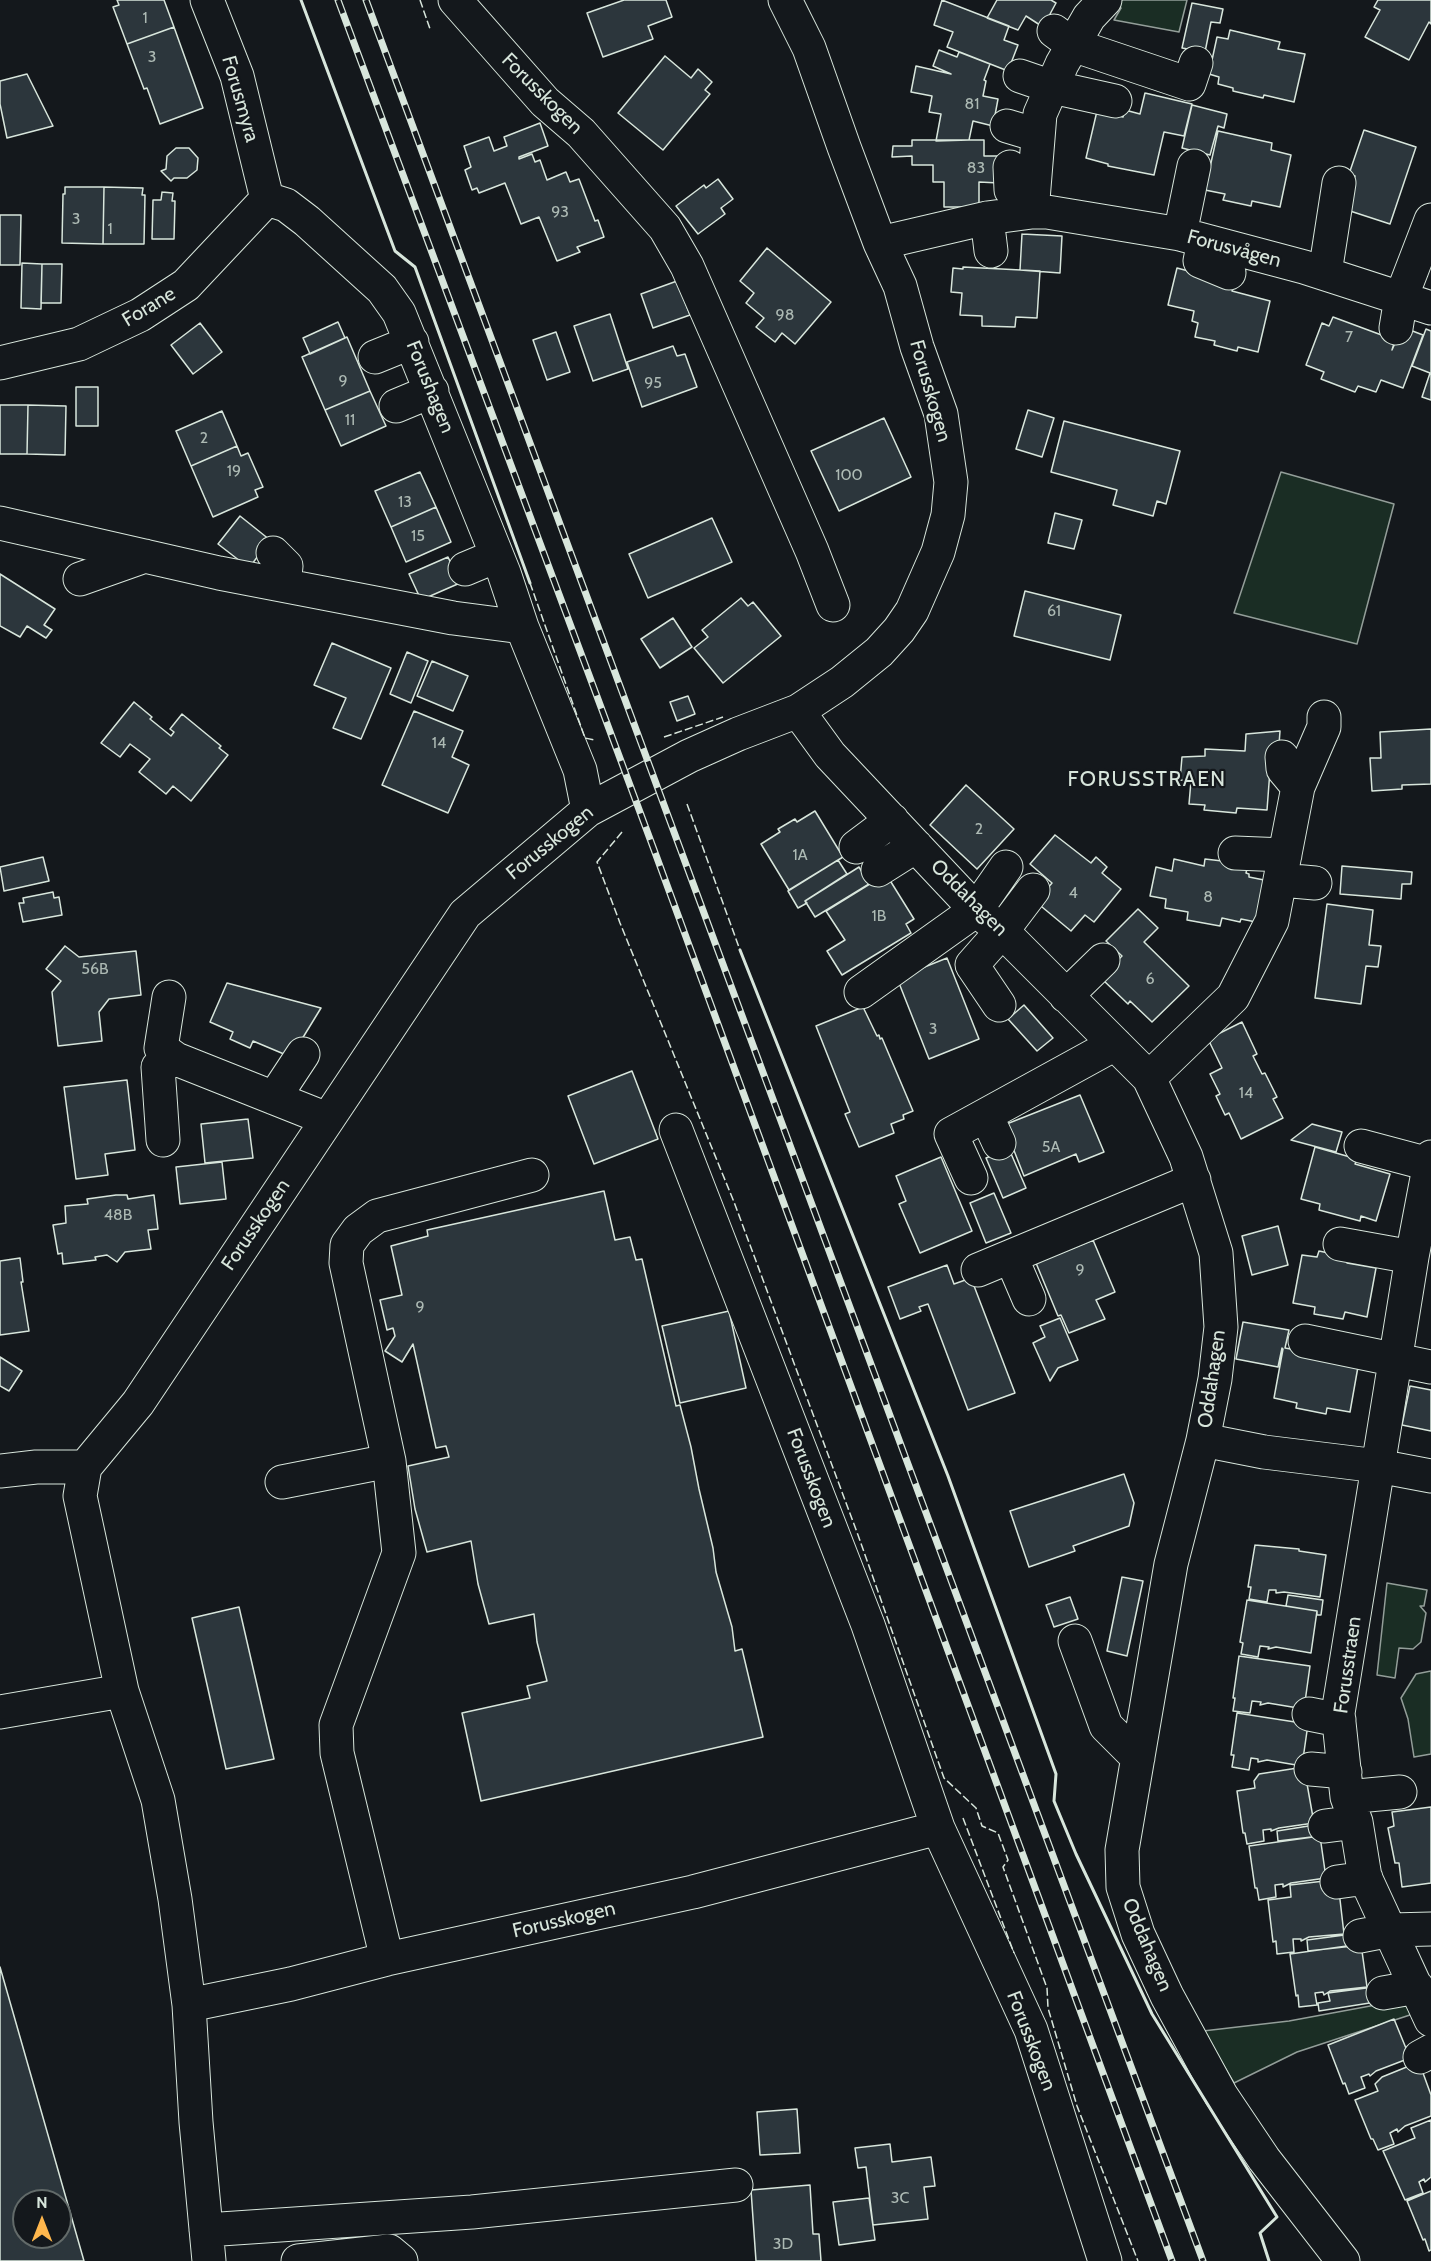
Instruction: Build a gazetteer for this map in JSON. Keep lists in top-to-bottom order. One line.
{"streets":{"street":["Forusskogen","Forusmyra","Forusvågen","Forane","Forushagen","Oddahagen","Forusstraen"]},"crossings":[["Forusskogen","Forusvågen"],["Forusskogen","Forushagen"],["Forusskogen","Oddahagen"],["Forusmyra","Forane"],["Forusmyra","Forushagen"],["Forane","Forushagen"],["Oddahagen","Forusstraen"]],"districts":["FORUSSTRAEN"],"house_numbers":["1","3","81","83","93","3","1","98","7","9","95","11","2","19","100","13","15","61","14","2","1A","4","8","1B","56B","6","3","14","5A","48B","9","9","3C","3D"],"north":"top"}
